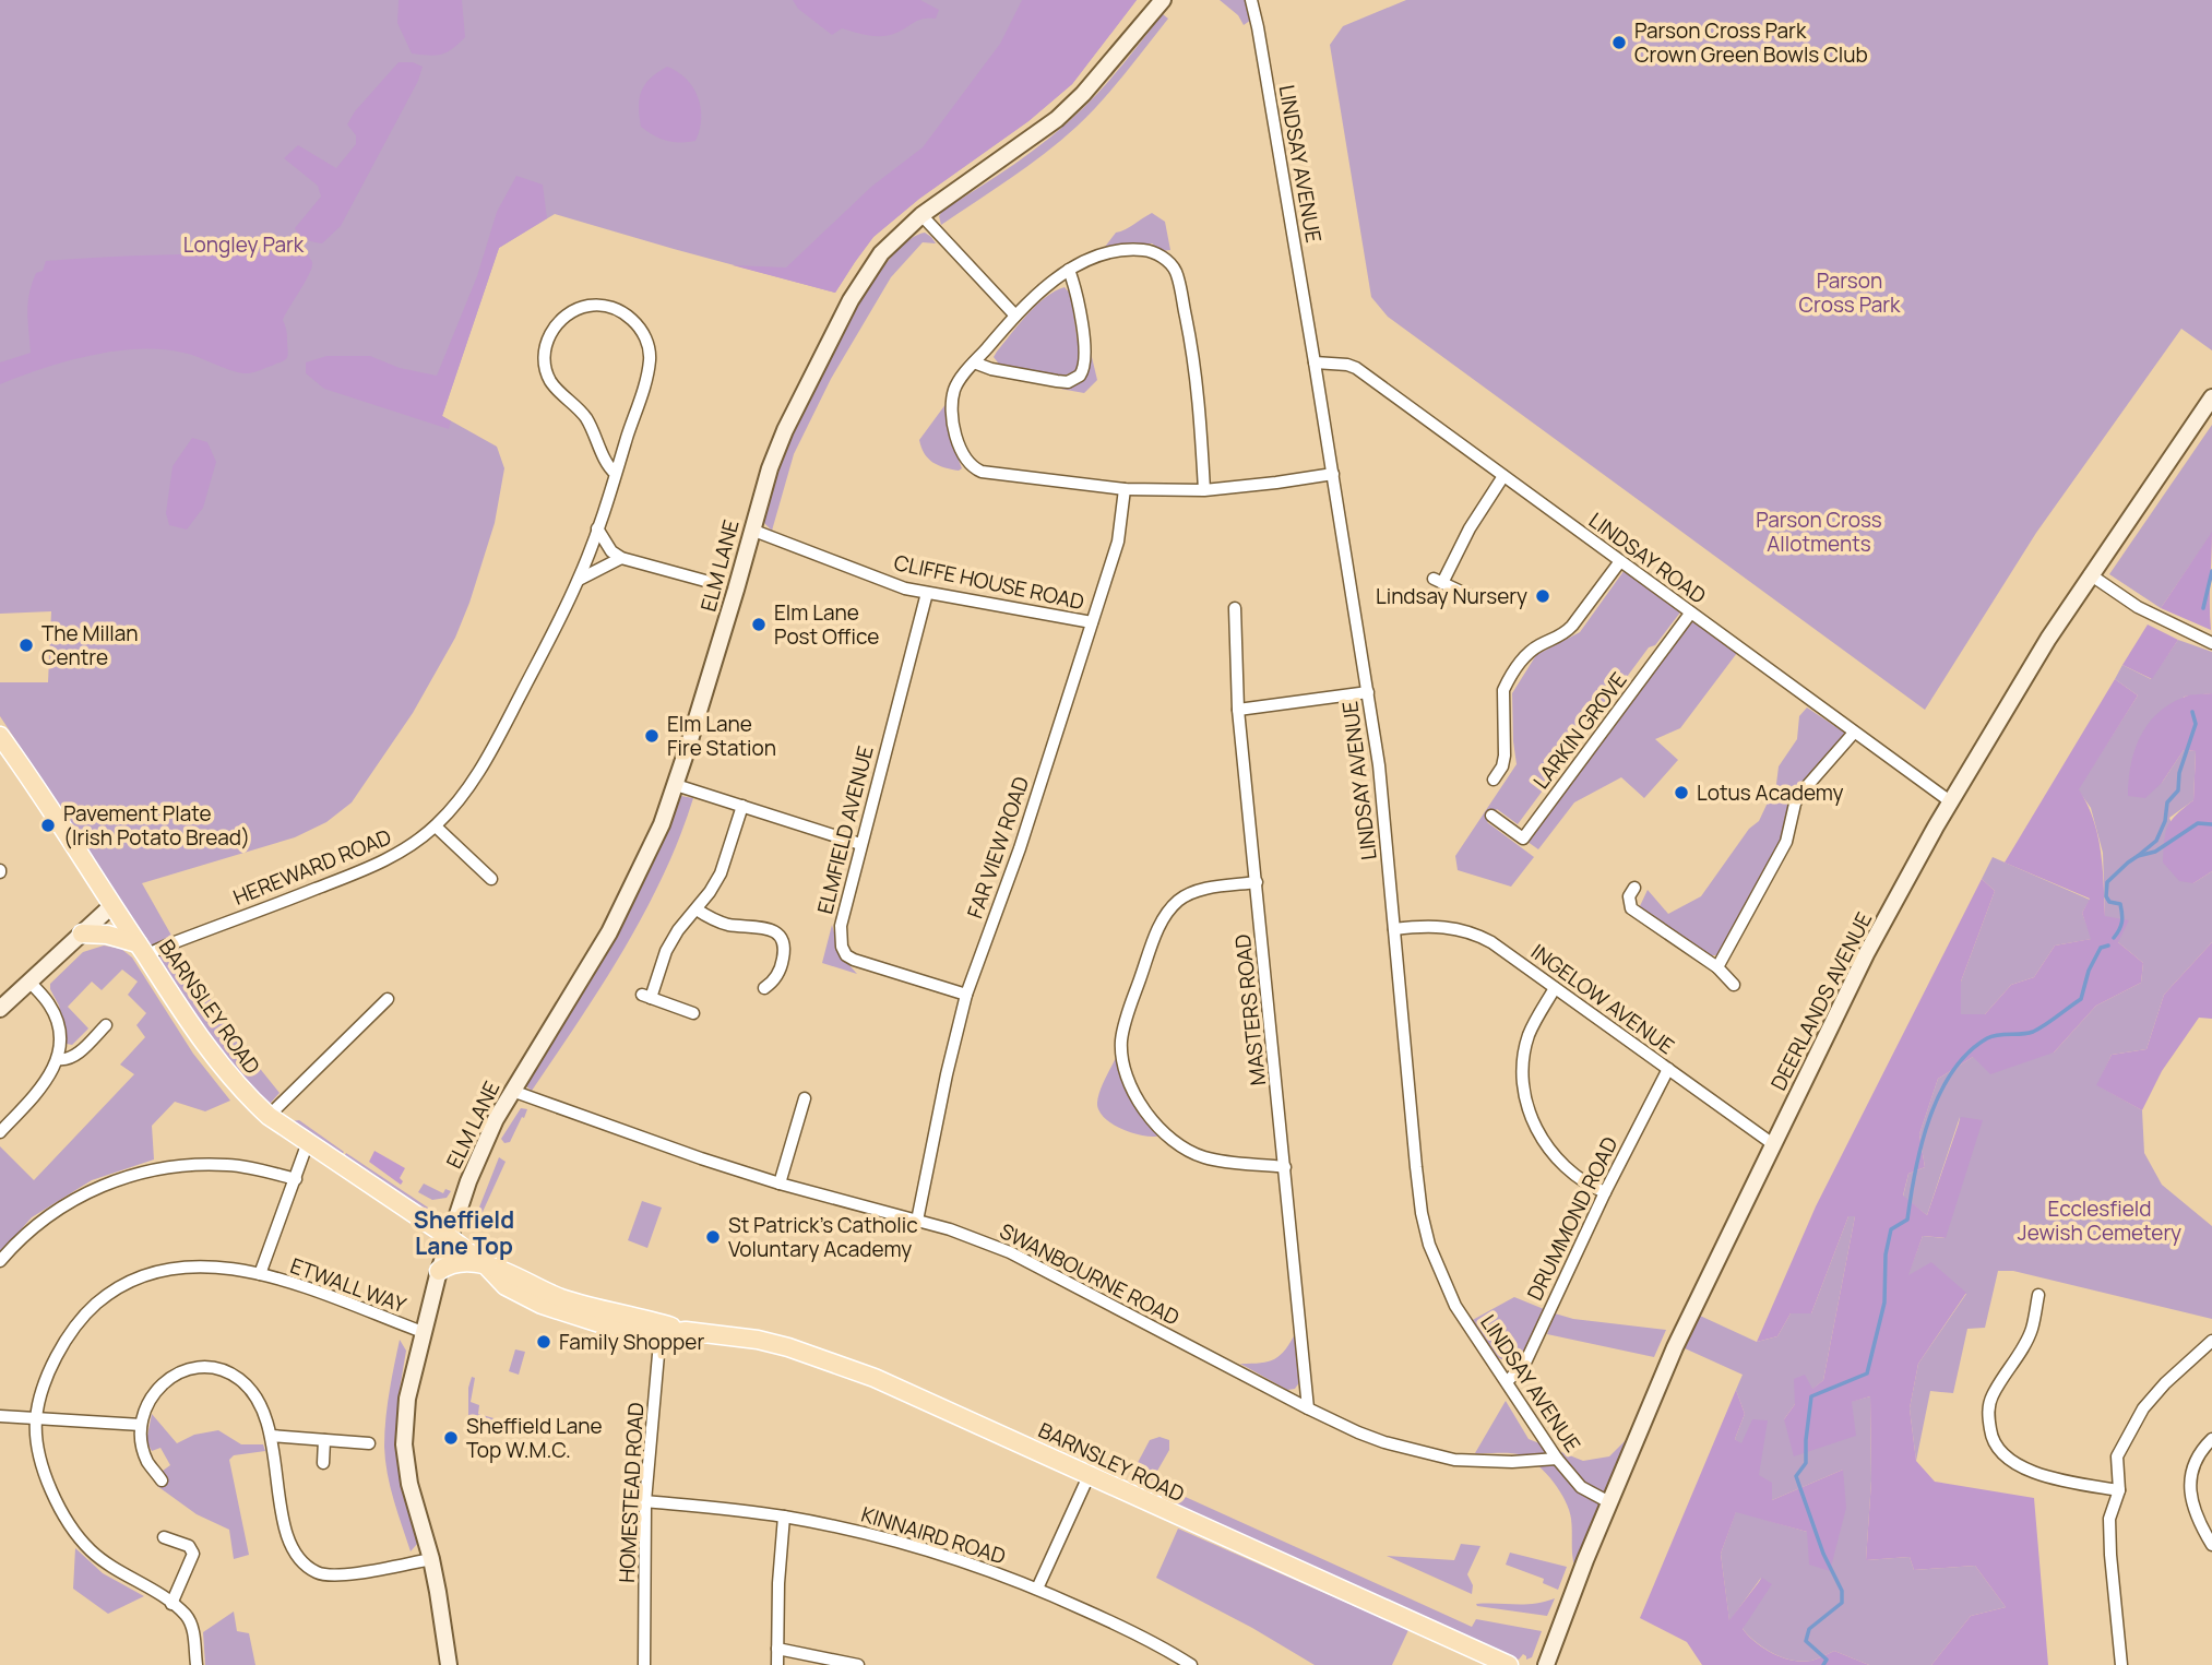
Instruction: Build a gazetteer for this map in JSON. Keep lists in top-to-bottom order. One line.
{"streets":{"main road":["BARNSLEY ROAD"],"street":["LINDSAY AVENUE","LINDSAY ROAD","ELM LANE","CLIFFE HOUSE ROAD","LARKIN GROVE","ELMFIELD AVENUE","FAR VIEW ROAD","HEREWARD ROAD","INGELOW AVENUE","DEERLANDS AVENUE","MASTERS ROAD","DRUMMOND ROAD","SWANBOURNE ROAD","ETWALL WAY","HOMESTEAD ROAD","KINNAIRD ROAD"]},"crossings":[["LINDSAY AVENUE","LINDSAY ROAD"],["LINDSAY AVENUE","INGELOW AVENUE"],["LINDSAY AVENUE","DEERLANDS AVENUE"],["LINDSAY AVENUE","DRUMMOND ROAD"],["LINDSAY AVENUE","SWANBOURNE ROAD"],["LINDSAY ROAD","LARKIN GROVE"],["LINDSAY ROAD","DEERLANDS AVENUE"],["ELM LANE","CLIFFE HOUSE ROAD"],["ELM LANE","BARNSLEY ROAD"],["ELM LANE","SWANBOURNE ROAD"],["ELM LANE","ETWALL WAY"],["CLIFFE HOUSE ROAD","ELMFIELD AVENUE"],["CLIFFE HOUSE ROAD","FAR VIEW ROAD"],["ELMFIELD AVENUE","FAR VIEW ROAD"],["FAR VIEW ROAD","SWANBOURNE ROAD"],["HEREWARD ROAD","BARNSLEY ROAD"],["INGELOW AVENUE","DEERLANDS AVENUE"],["INGELOW AVENUE","DRUMMOND ROAD"],["BARNSLEY ROAD","HOMESTEAD ROAD"],["MASTERS ROAD","SWANBOURNE ROAD"],["HOMESTEAD ROAD","KINNAIRD ROAD"]],"districts":["Sheffield Lane Top"],"parks":["Longley Park","Parson Cross Park","Parson Cross Allotments","Ecclesfield Jewish Cemetery"],"places":["Parson Cross Park Crown Green Bowls Club","Lindsay Nursery","Elm Lane Post Office","The Millan Centre","Elm Lane Fire Station","Lotus Academy","Pavement Plate (Irish Potato Bread)","St Patrick's Catholic Voluntary Academy","Family Shopper","Sheffield Lane Top W.M.C."]}
